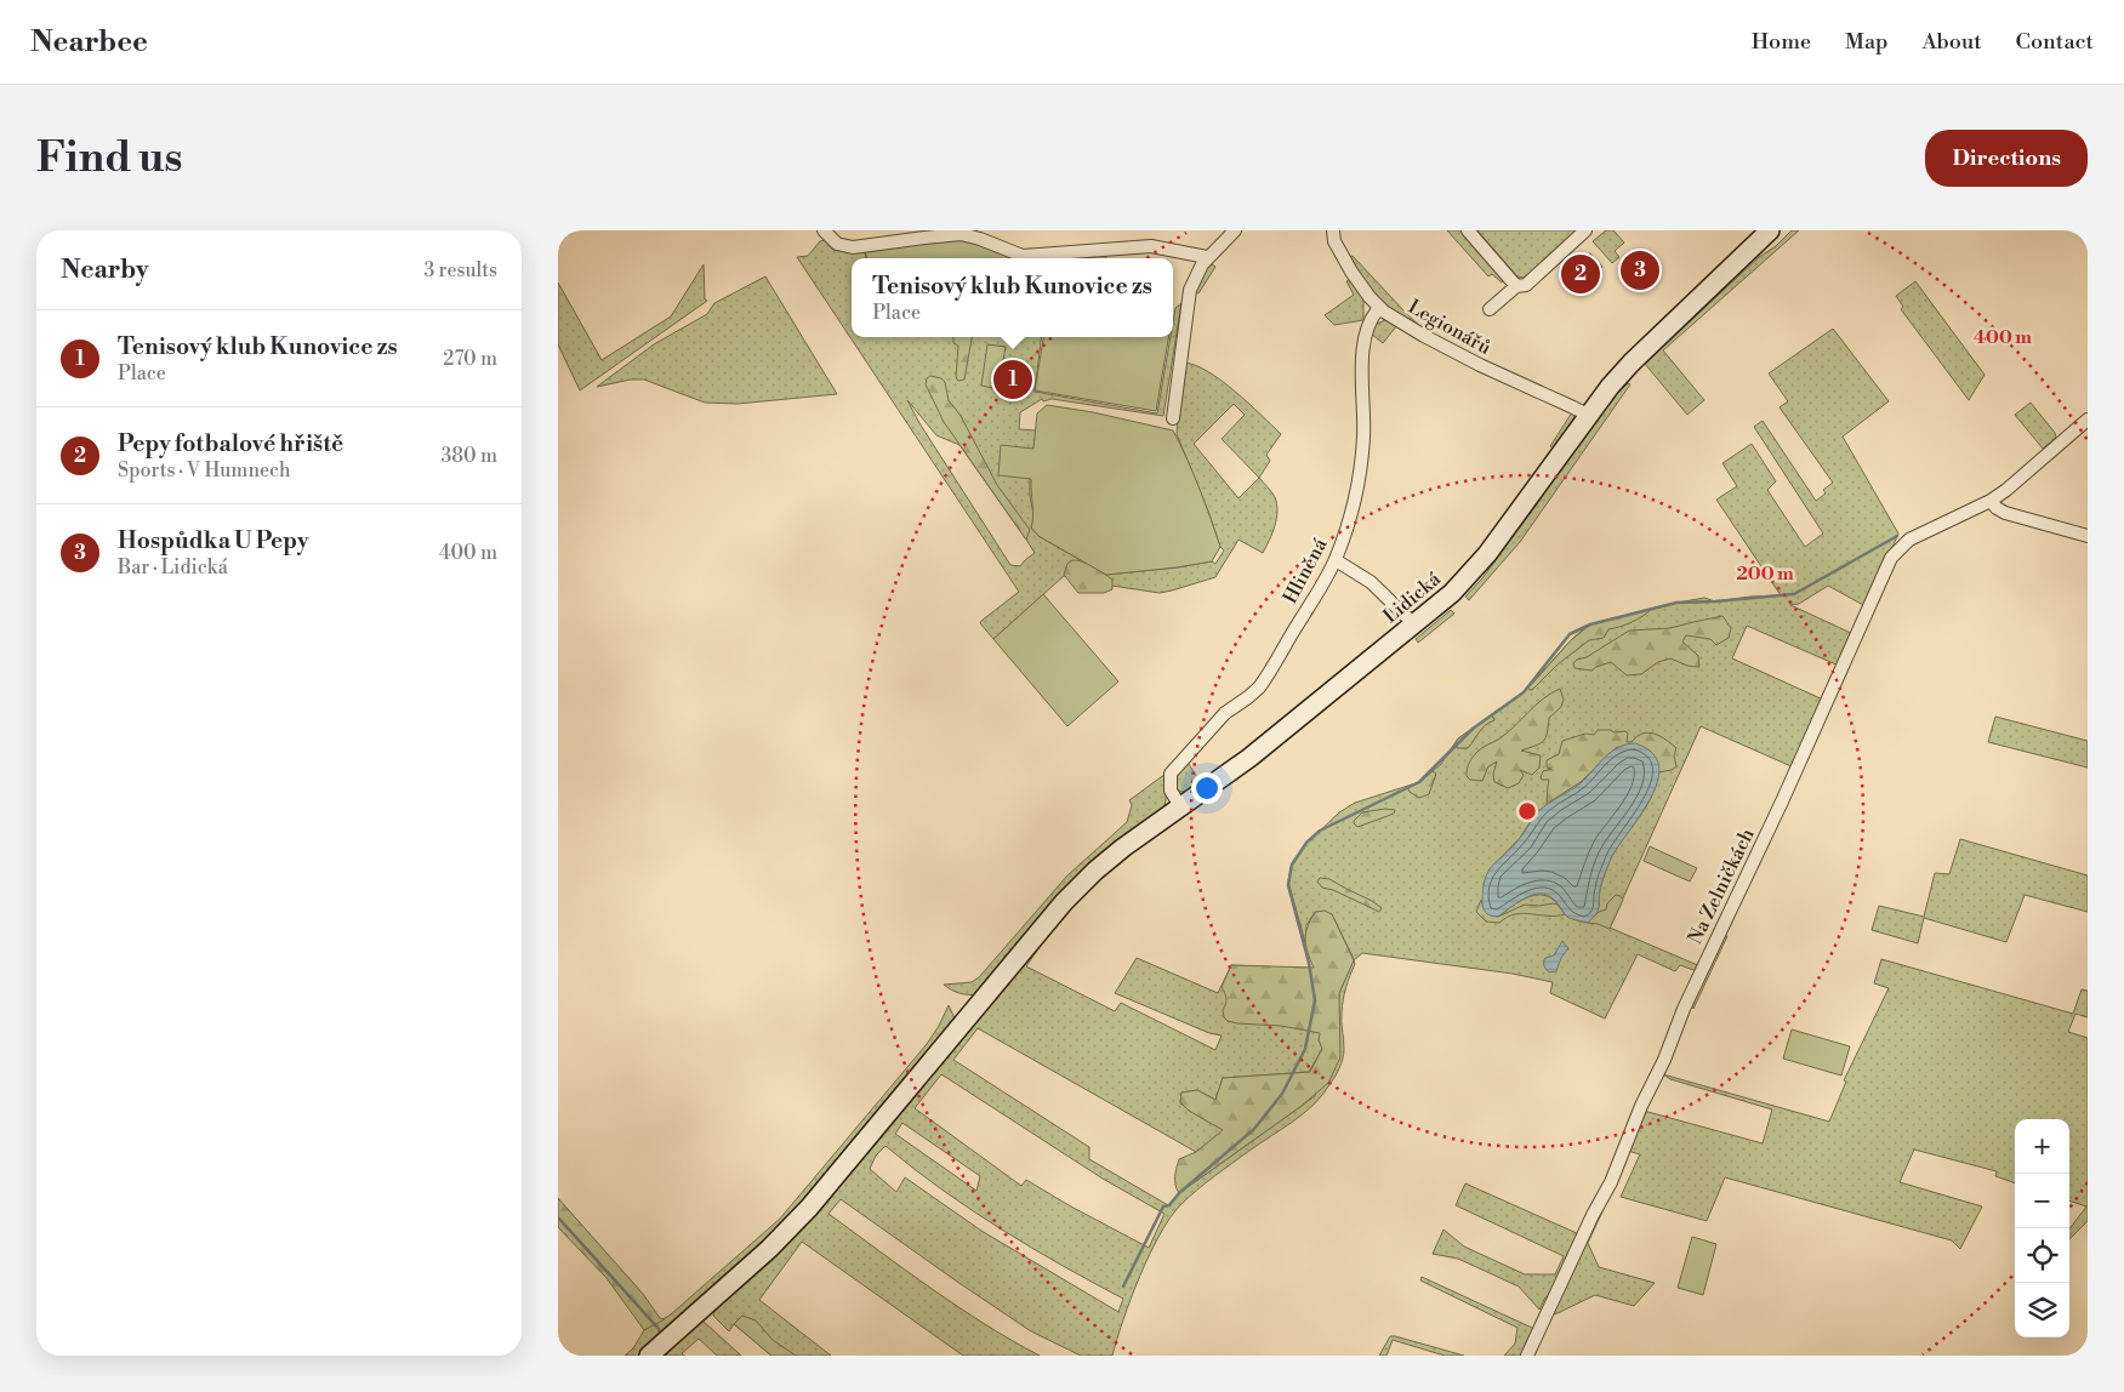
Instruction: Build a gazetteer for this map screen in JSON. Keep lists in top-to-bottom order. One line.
{"streets":{"main road":["Lidická"],"street":["Legionářů","Hliněná","Na Zelničkách"]},"crossings":[["Legionářů","Hliněná"],["Legionářů","Lidická"],["Hliněná","Lidická"]],"page":{"header":"Nearbee","nav":["Home","Map","About","Contact"],"buttons":"Directions","title":"Find us","heading":["Nearby","3 results"],"pins":["3","2","1"],"popup":["Tenisový klub Kunovice zs","Place"],"list":[{"mark":"1","name":"Tenisový klub Kunovice zs","note":"Place","value":"270 m"},{"mark":"2","name":"Pepy fotbalové hřiště","note":"Sports · V Humnech","value":"380 m"},{"mark":"3","name":"Hospůdka U Pepy","note":"Bar · Lidická","value":"400 m"}],"map_buttons":["+","−"]},"rings":["400 m","200 m"]}
